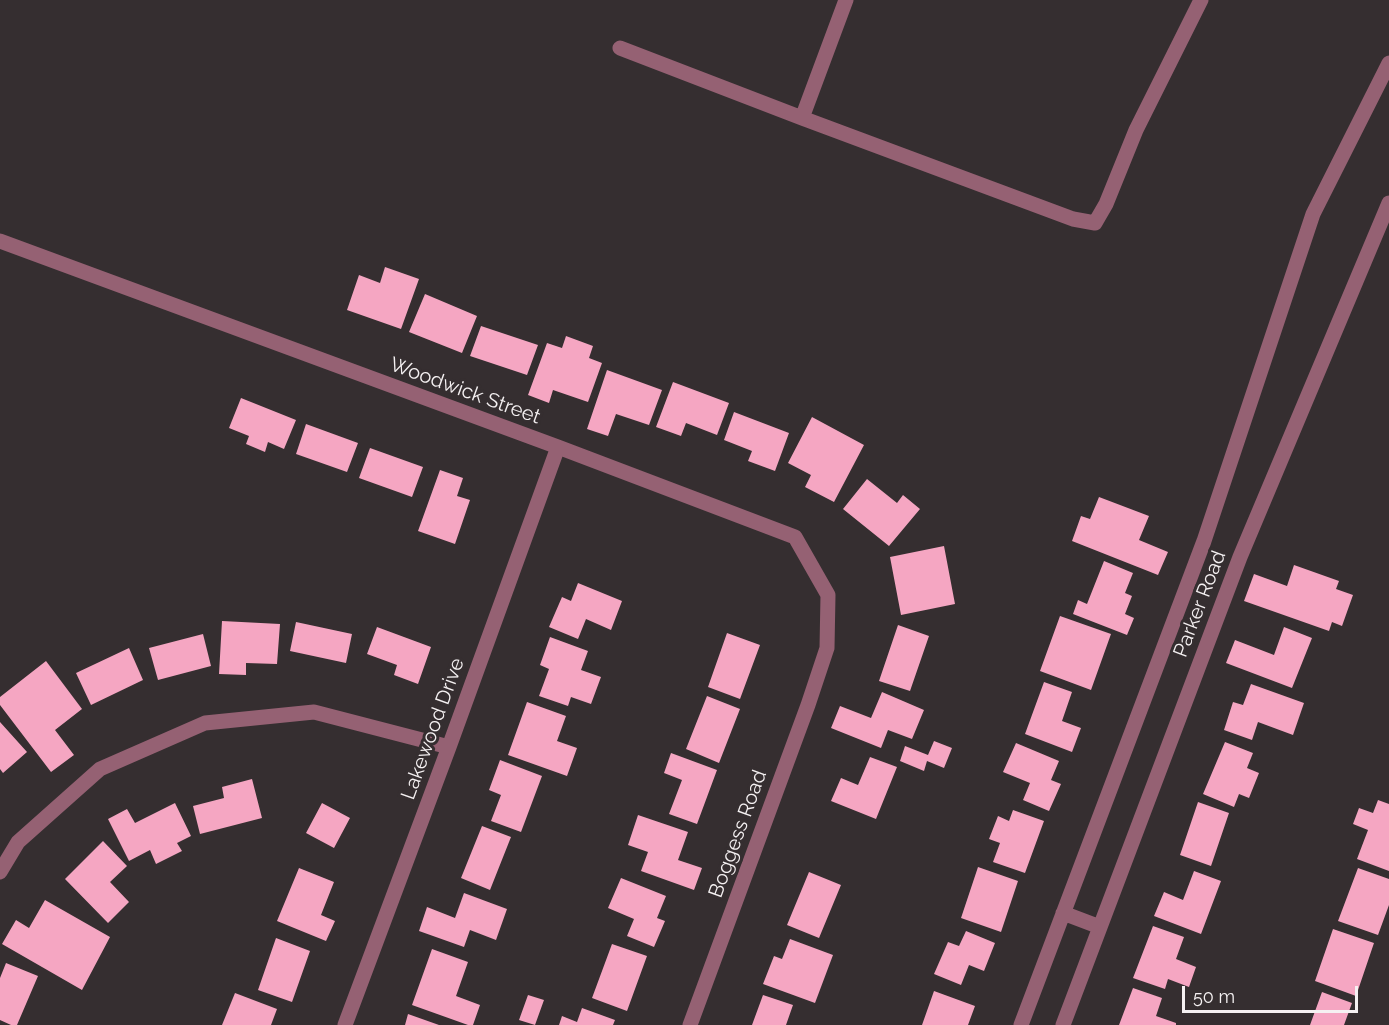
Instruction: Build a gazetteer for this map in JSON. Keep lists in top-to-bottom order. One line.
{"streets":{"street":["Woodwick Street","Parker Road","Lakewood Drive","Boggess Road"]},"crossings":[["Woodwick Street","Lakewood Drive"],["Woodwick Street","Boggess Road"]],"scale_bar":"50 m"}
